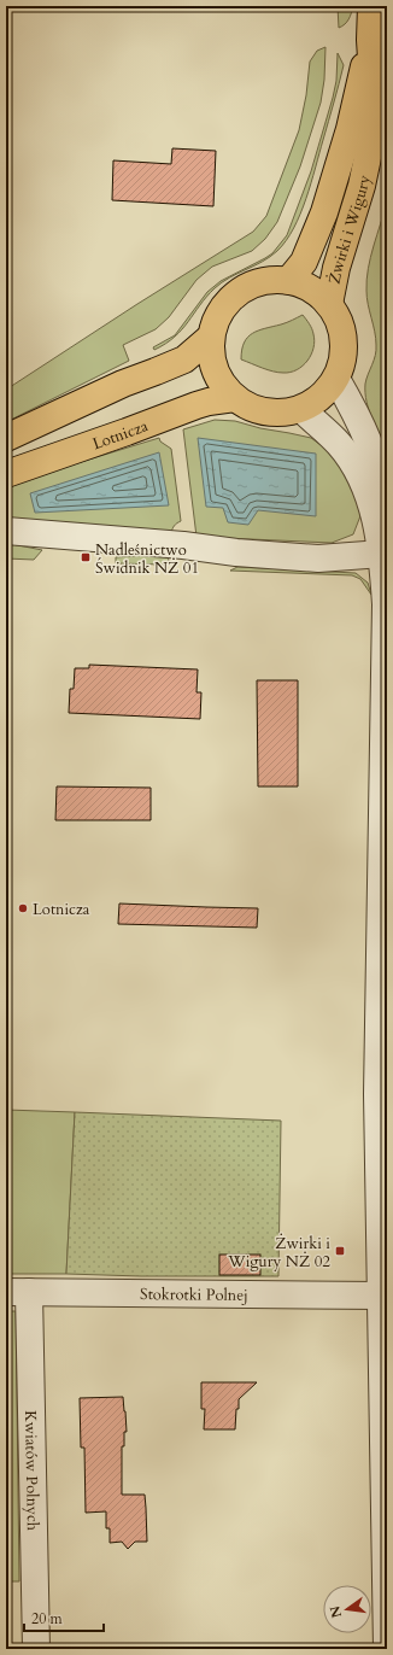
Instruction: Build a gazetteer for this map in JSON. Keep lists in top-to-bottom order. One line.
{"streets":{"main road":["Żwirki i Wigury","Lotnicza"],"street":["Stokrotki Polnej","Kwiatów Polnych"]},"crossings":[["Żwirki i Wigury","Lotnicza"],["Stokrotki Polnej","Kwiatów Polnych"]],"places":{"transit":["Nadleśnictwo Świdnik NŻ 01","Żwirki i Wigury NŻ 02"],"other":["Lotnicza"]},"scale_bar":"20 m","north":"left"}
